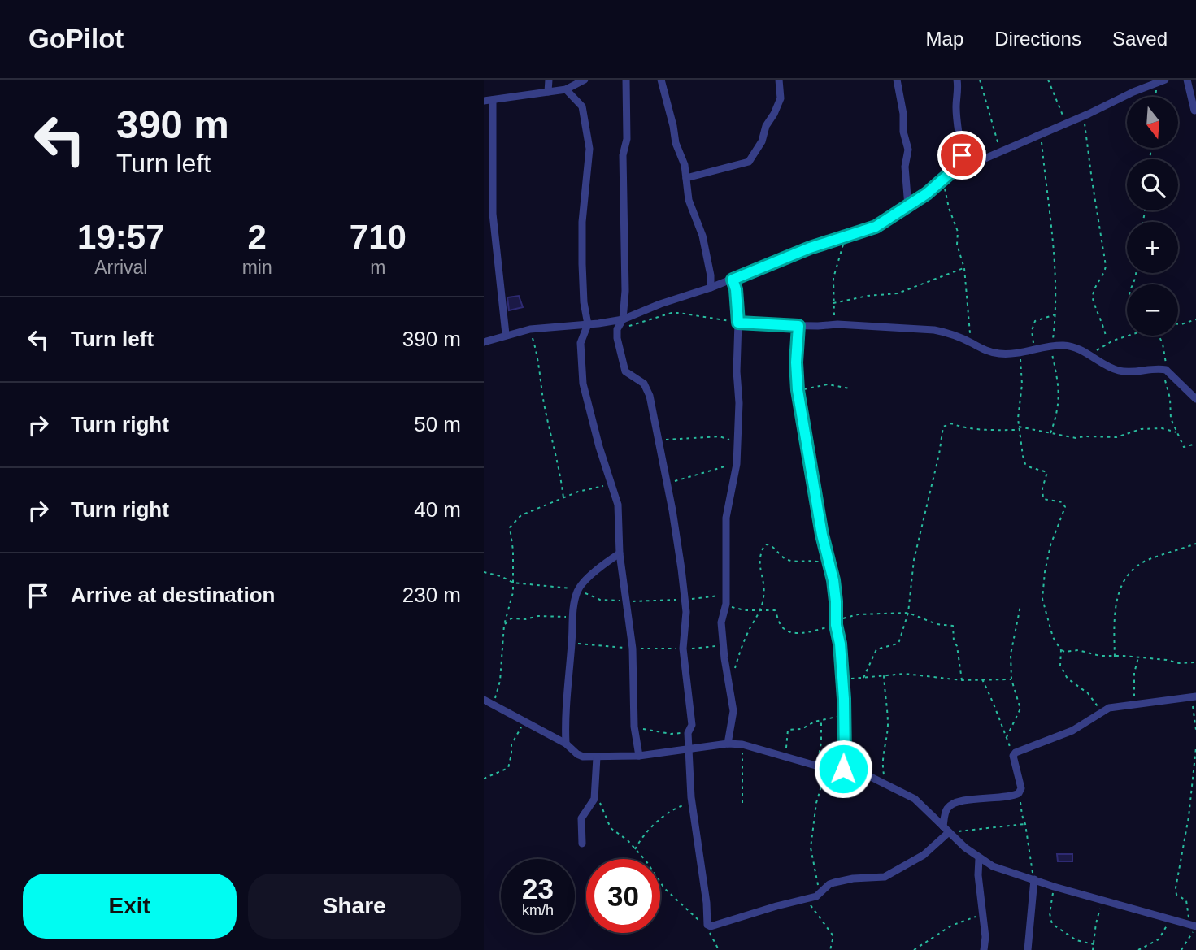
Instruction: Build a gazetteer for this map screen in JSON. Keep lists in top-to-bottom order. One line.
{"north":"bottom","page":{"header":"GoPilot","nav":["Map","Directions","Saved"],"turn":["390 m","Turn left"],"map_buttons":["+","−"],"eta":["19:57","Arrival","2","min","710","m"],"list":[{"name":"Turn left","value":"390 m"},{"name":"Turn right","value":"50 m"},{"name":"Turn right","value":"40 m"},{"name":"Arrive at destination","value":"230 m"}],"speed":"23 km/h","limit":"30","buttons":["Exit","Share"]}}
